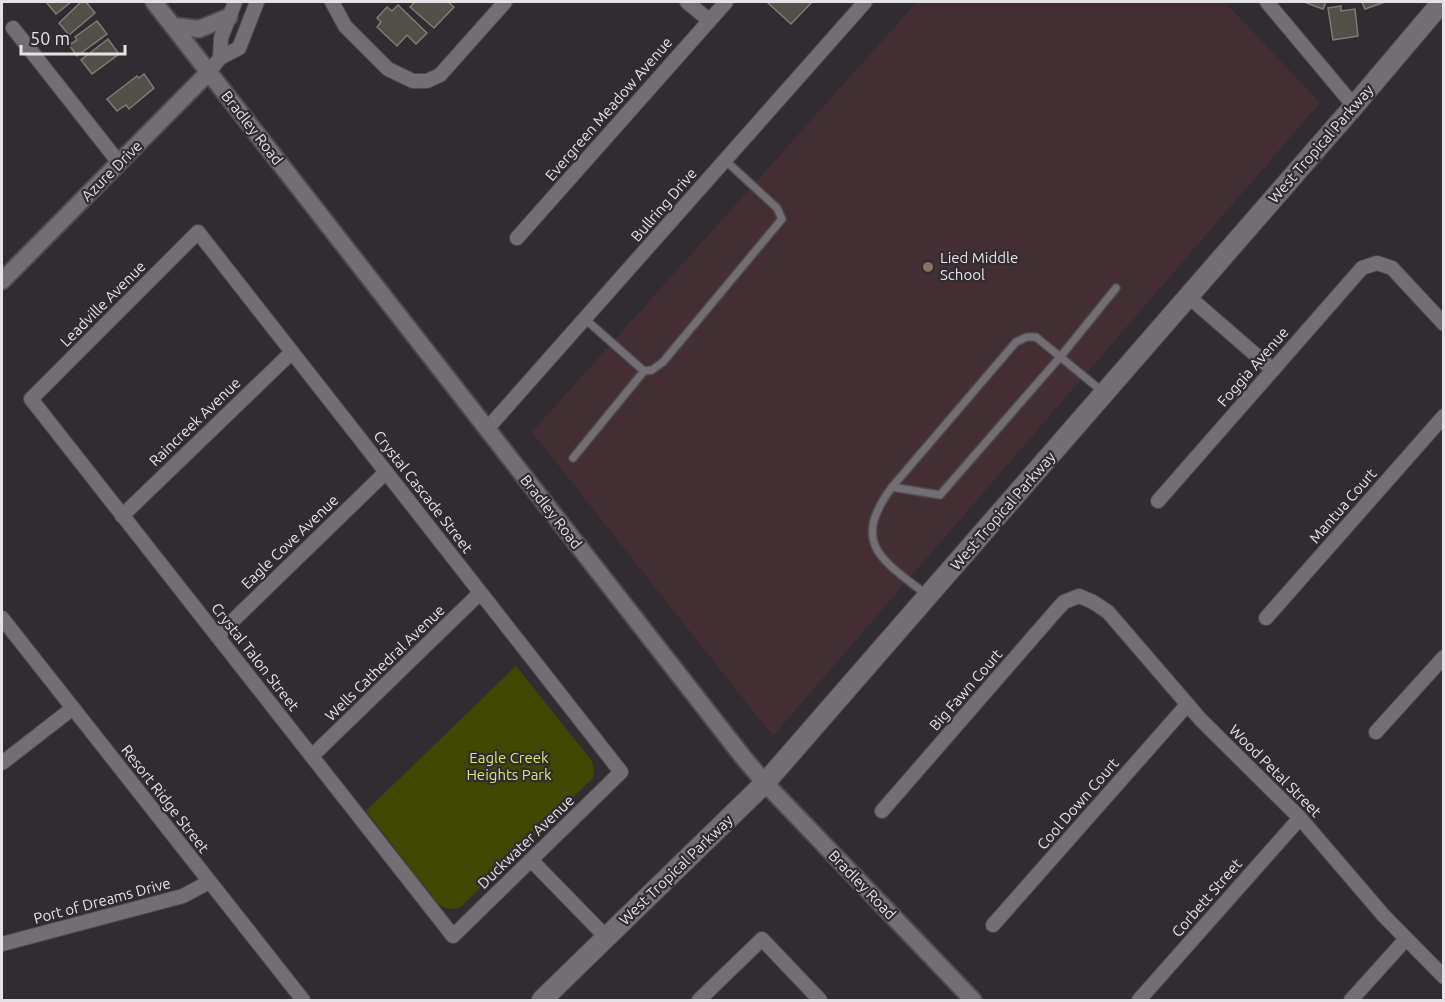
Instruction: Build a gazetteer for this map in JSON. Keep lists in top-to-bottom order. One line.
{"streets":{"main road":["West Tropical Parkway"],"street":["Evergreen Meadow Avenue","Bradley Road","Azure Drive","Bullring Drive","Leadville Avenue","Foggia Avenue","Raincreek Avenue","Crystal Cascade Street","Mantua Court","Eagle Cove Avenue","Crystal Talon Street","Wells Cathedral Avenue","Big Fawn Court","Wood Petal Street","Resort Ridge Street","Cool Down Court","Duckwater Avenue","Corbett Street","Port of Dreams Drive"]},"crossings":[["Bradley Road","West Tropical Parkway"],["Bradley Road","Azure Drive"],["Bradley Road","Bullring Drive"],["Leadville Avenue","Crystal Cascade Street"],["Leadville Avenue","Crystal Talon Street"],["Raincreek Avenue","Crystal Cascade Street"],["Raincreek Avenue","Crystal Talon Street"],["Crystal Cascade Street","Eagle Cove Avenue"],["Crystal Cascade Street","Wells Cathedral Avenue"],["Crystal Cascade Street","Duckwater Avenue"],["Eagle Cove Avenue","Crystal Talon Street"],["Crystal Talon Street","Wells Cathedral Avenue"],["Crystal Talon Street","Duckwater Avenue"],["Big Fawn Court","Wood Petal Street"],["Wood Petal Street","Cool Down Court"],["Wood Petal Street","Corbett Street"],["Resort Ridge Street","Port of Dreams Drive"]],"parks":["Eagle Creek Heights Park"],"places":["Lied Middle School"],"scale_bar":"50 m"}
